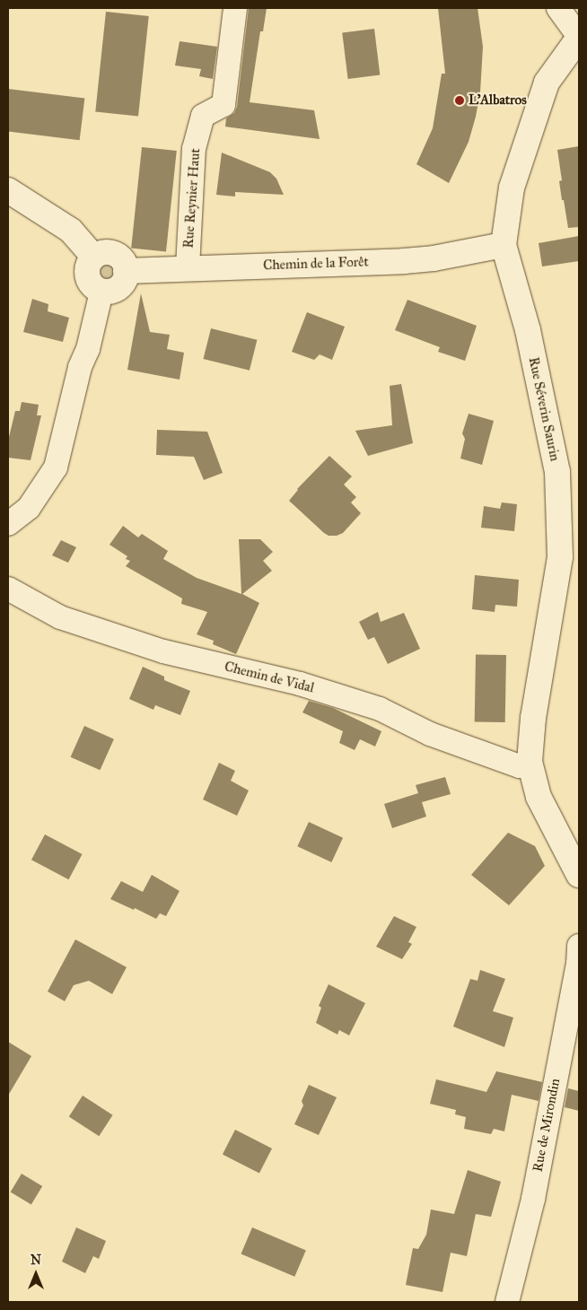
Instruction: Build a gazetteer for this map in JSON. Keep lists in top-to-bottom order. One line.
{"streets":{"street":["Rue Reynier Haut","Chemin de la Forêt","Rue Séverin Saurin","Chemin de Vidal","Rue de Mirondin"]},"crossings":[["Rue Reynier Haut","Chemin de la Forêt"],["Chemin de la Forêt","Rue Séverin Saurin"],["Rue Séverin Saurin","Chemin de Vidal"]],"places":["L'Albatros"],"north":"top"}
